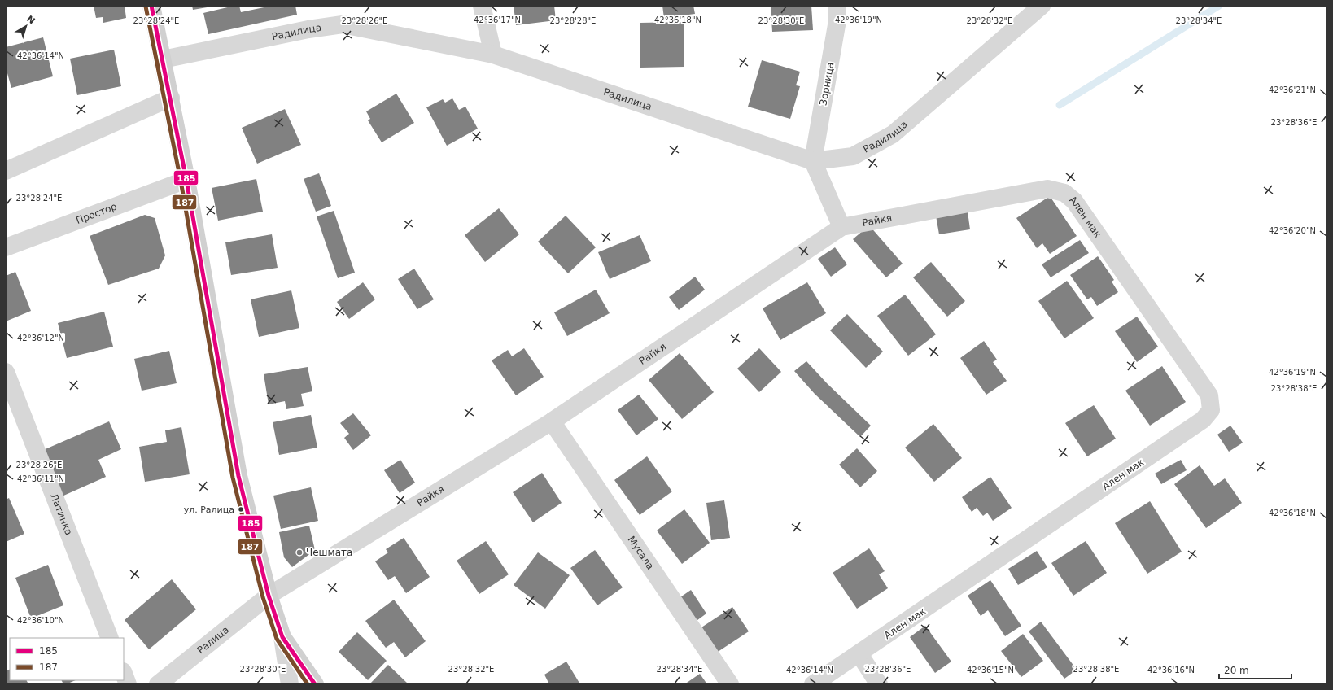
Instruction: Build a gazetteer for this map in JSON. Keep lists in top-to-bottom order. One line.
{"streets":{"street":["Радилица","Зорница","Простор","Ален мак","Райкя","Латинка","Мусала","Ралица"]},"crossings":[["Радилица","Зорница"],["Ален мак","Райкя"],["Райкя","Мусала"],["Райкя","Ралица"]],"places":["ул. Ралица","Чешмата"],"lines":["transit line 185","transit line 187"],"legend":["185","187"],"scale_bar":"20 m","north":"top right","coordinates":["42°36'17\"N","42°36'18\"N","42°36'19\"N","23°28'24\"E","23°28'28\"E","23°28'32\"E","23°28'34\"E","23°28'26\"E","23°28'30\"E","42°36'14\"N","42°36'21\"N","23°28'36\"E","42°36'20\"N","42°36'12\"N","23°28'38\"E","42°36'11\"N","42°36'10\"N","42°36'15\"N","42°36'16\"N"]}
